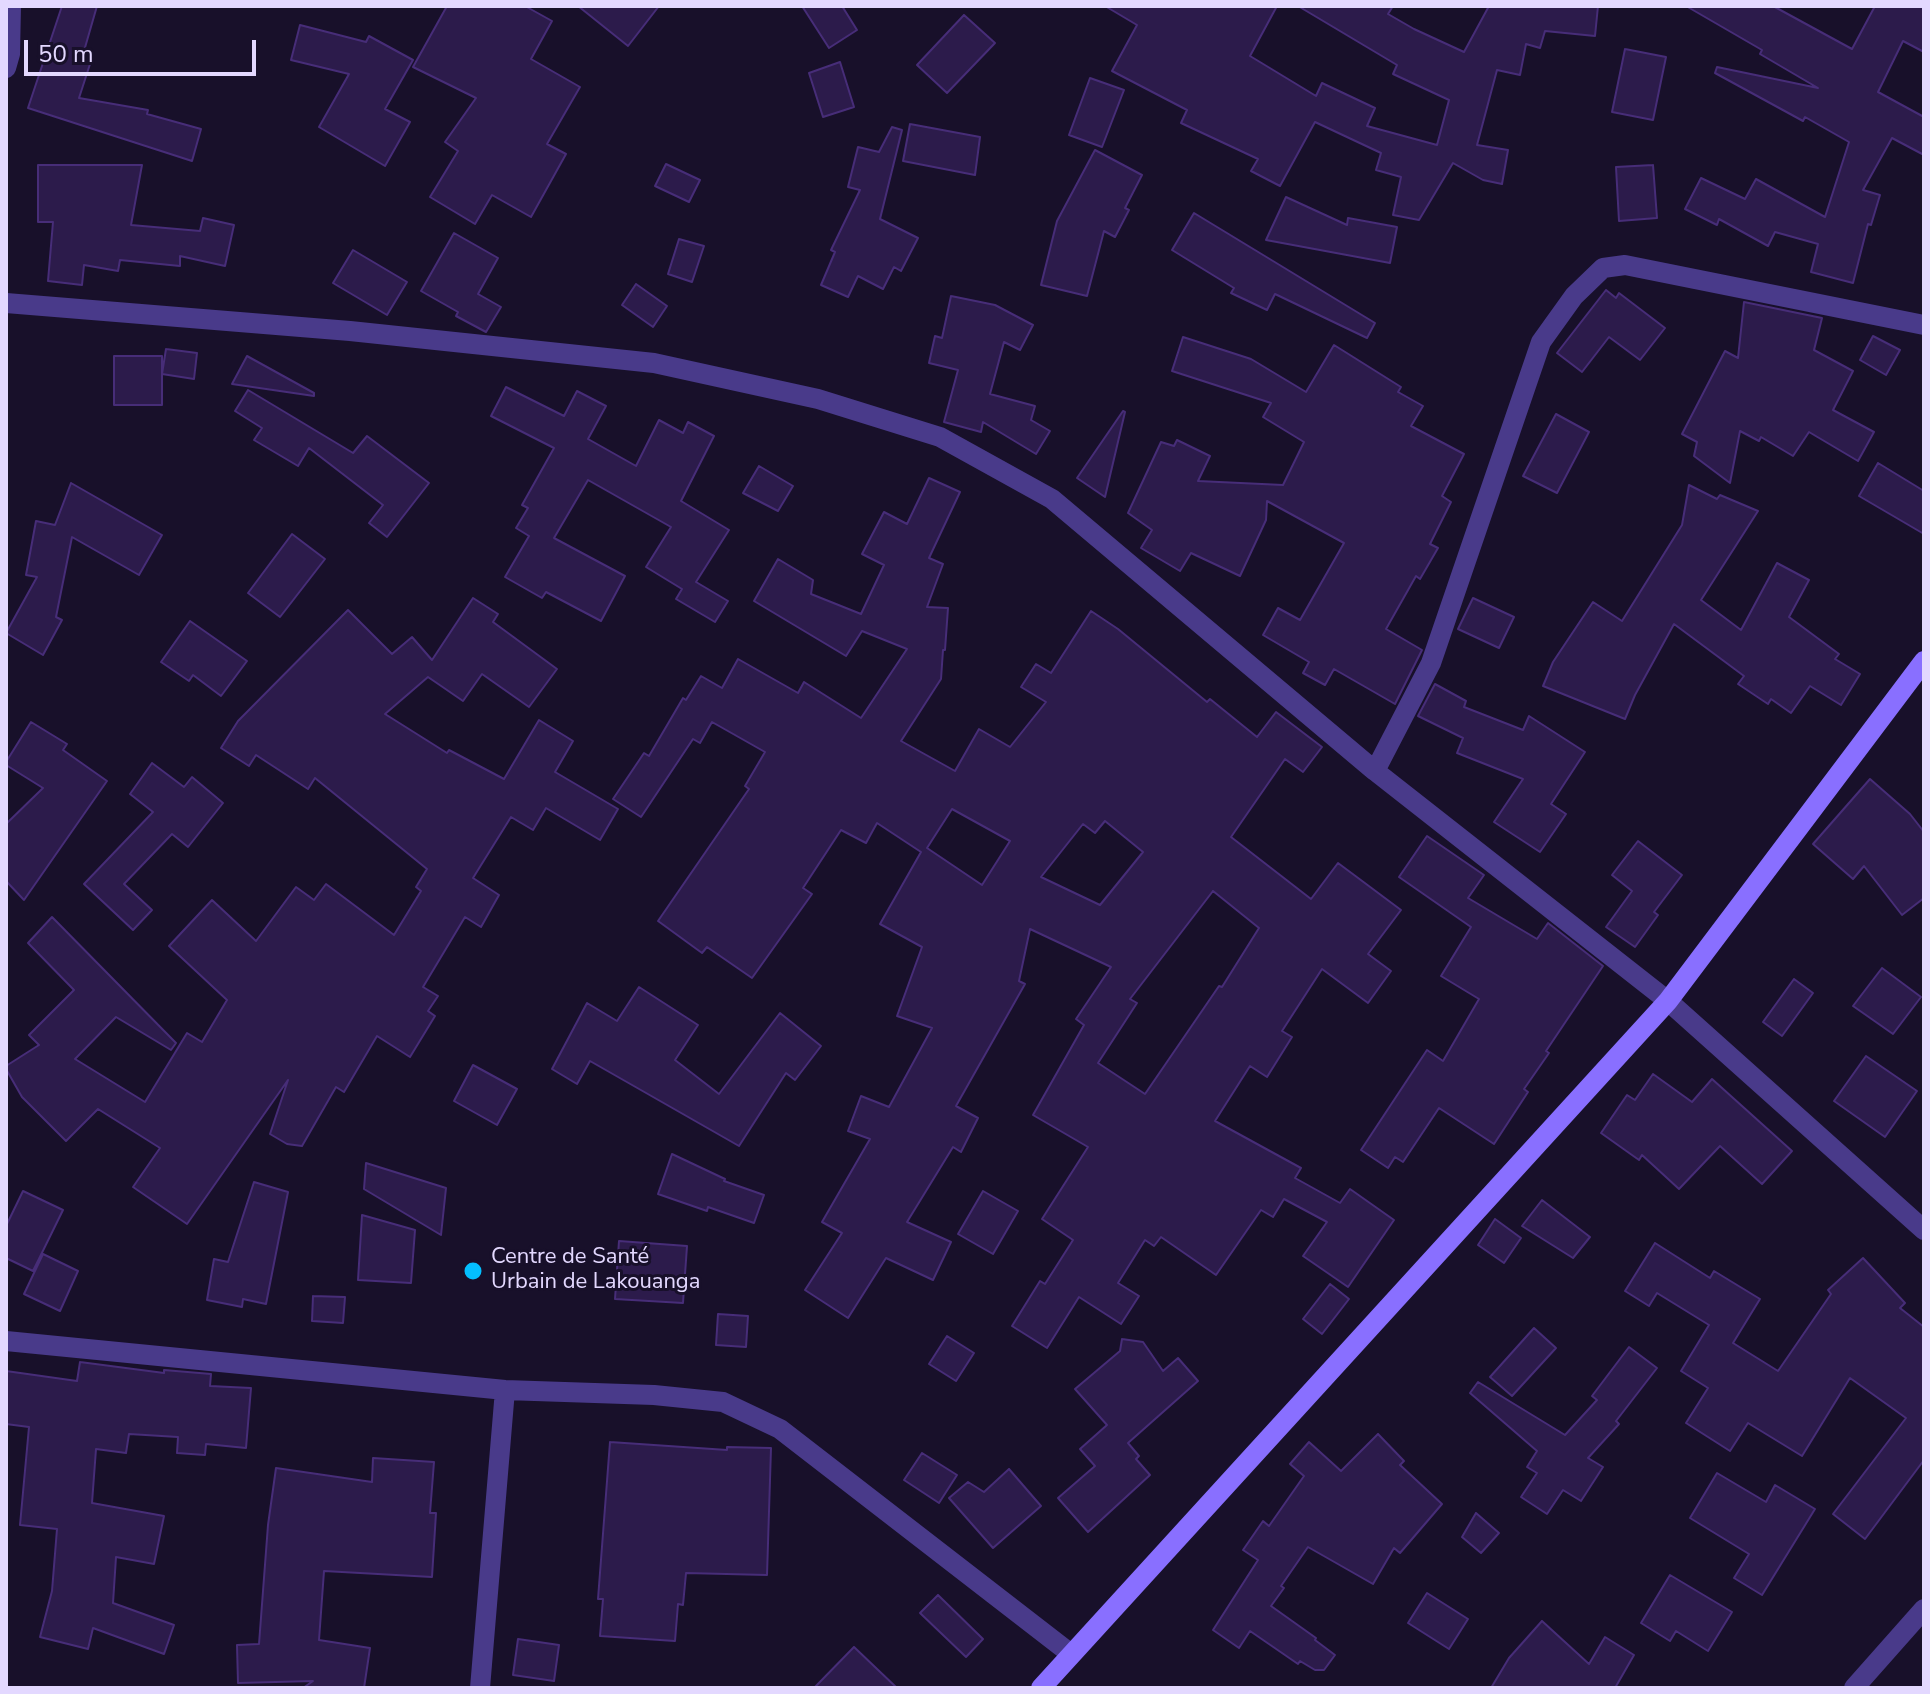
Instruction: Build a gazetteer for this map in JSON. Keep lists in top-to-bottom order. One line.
{"places":["Centre de Santé Urbain de Lakouanga"],"scale_bar":"50 m"}
